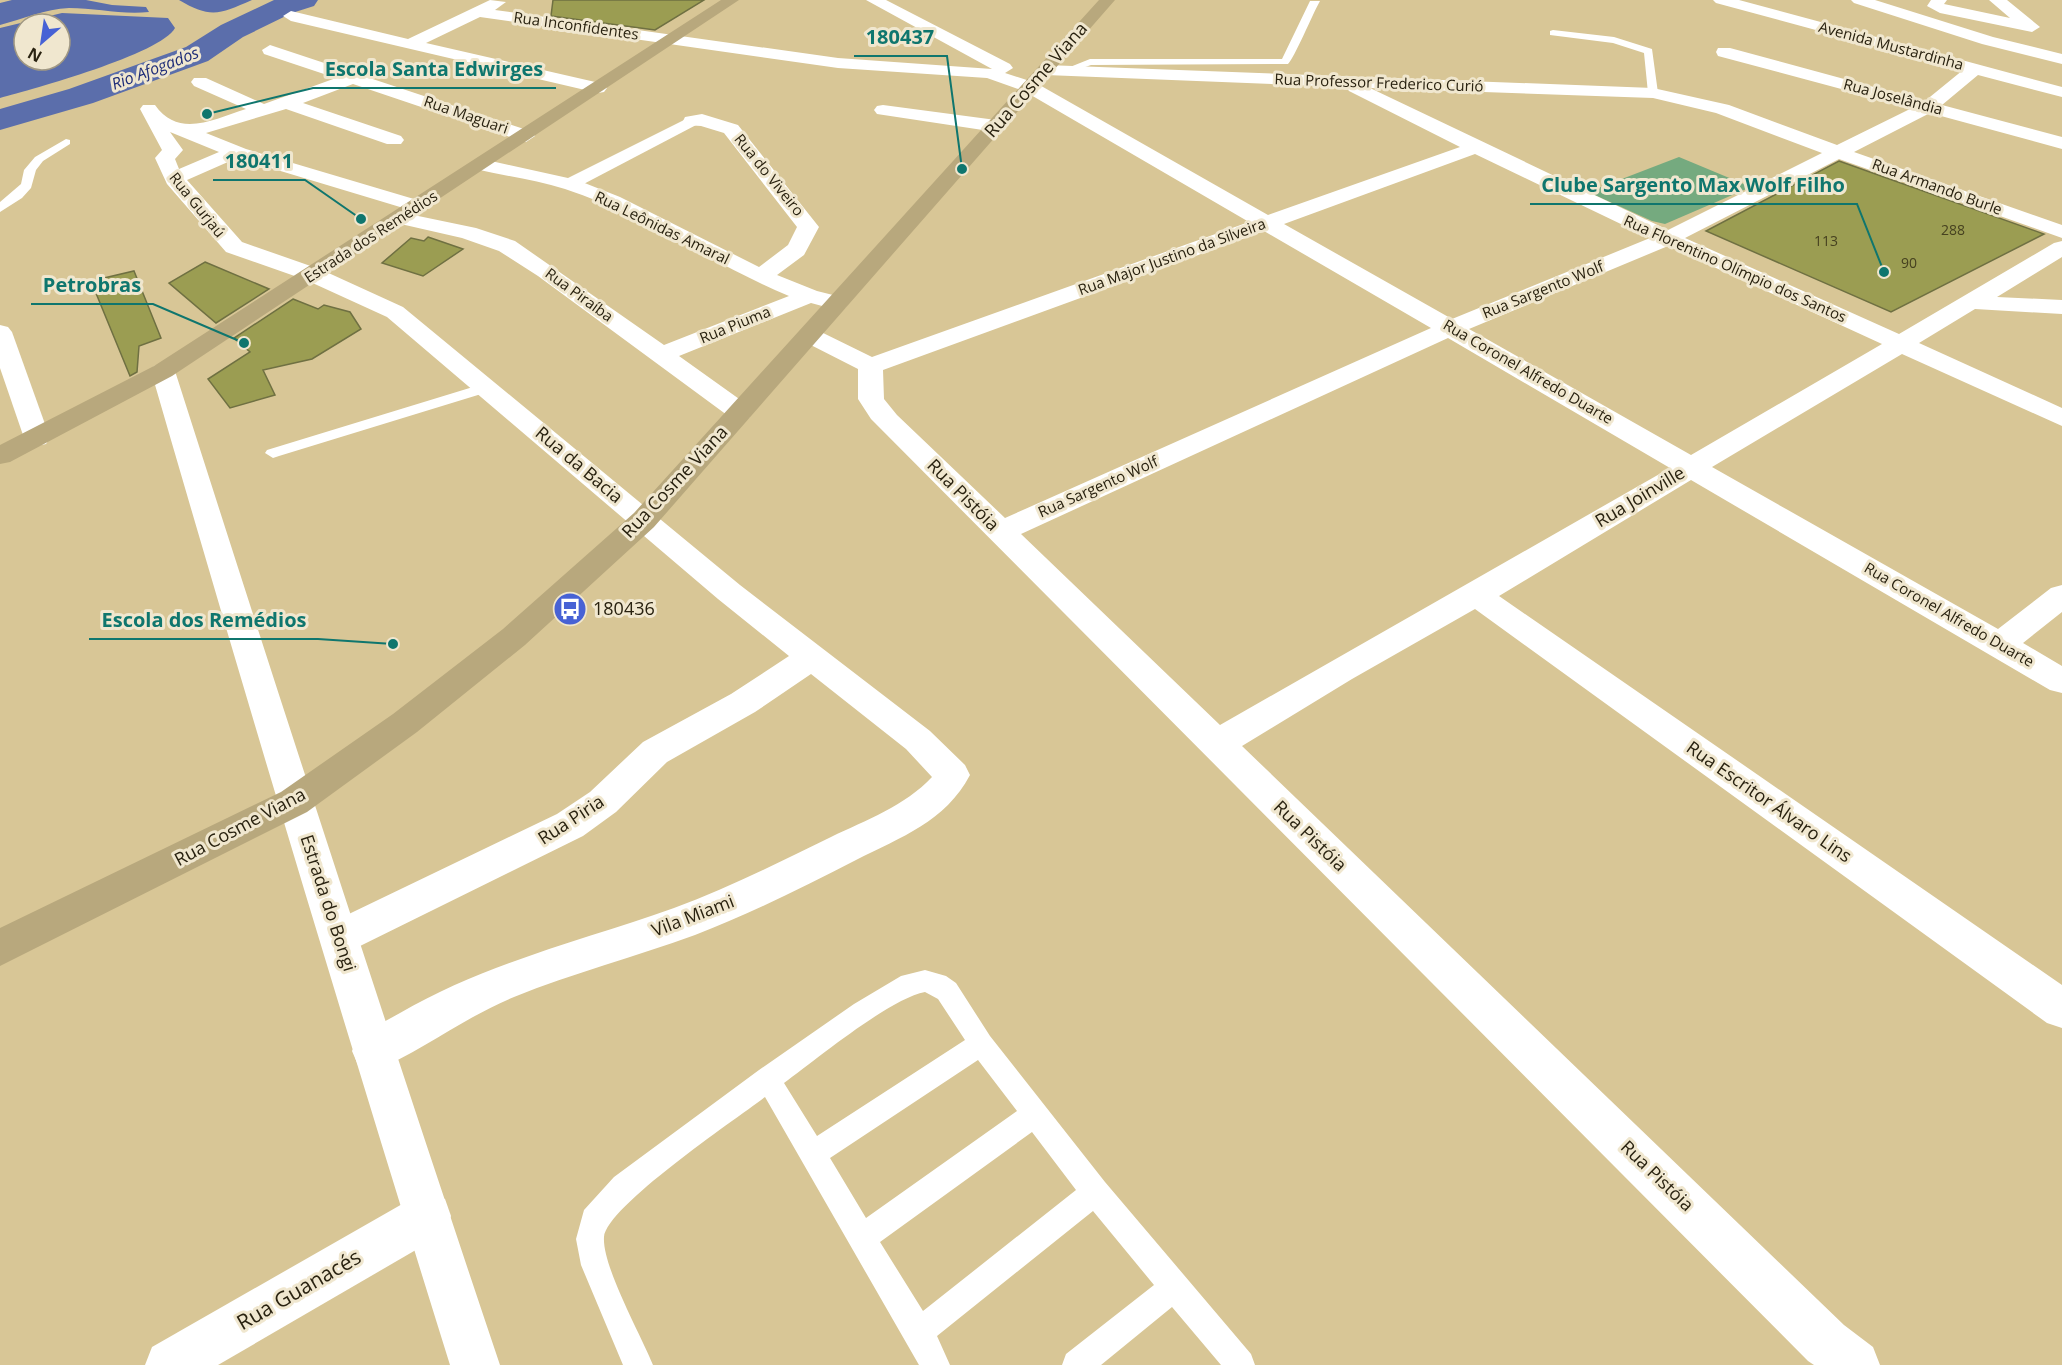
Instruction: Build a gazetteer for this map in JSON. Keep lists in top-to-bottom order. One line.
{"streets":{"main road":["Rua Cosme Viana","Estrada dos Remédios"],"street":["Rua Inconfidentes","Avenida Mustardinha","Rua Professor Frederico Curió","Rua Joselândia","Rua Maguari","Rua do Viveiro","Rua Armando Burle","Rua Gurjaú","Rua Leônidas Amaral","Rua Major Justino da Silveira","Rua Florentino Olímpio dos Santos","Rua Sargento Wolf","Rua Piraíba","Rua Piuma","Rua Coronel Alfredo Duarte","Rua da Bacia","Rua Pistóia","Rua Joinville","Rua Escritor Álvaro Lins","Rua Piria","Estrada do Bongi","Vila Miami","Rua Guanacés"]},"crossings":[["Rua Inconfidentes","Estrada dos Remédios"],["Avenida Mustardinha","Rua Sargento Wolf"],["Rua Cosme Viana","Rua Professor Frederico Curió"],["Rua Cosme Viana","Rua Leônidas Amaral"],["Rua Cosme Viana","Rua Piraíba"],["Rua Cosme Viana","Rua Coronel Alfredo Duarte"],["Rua Cosme Viana","Rua da Bacia"],["Rua Cosme Viana","Estrada do Bongi"],["Rua Professor Frederico Curió","Rua Armando Burle"],["Rua Professor Frederico Curió","Rua Florentino Olímpio dos Santos"],["Rua Professor Frederico Curió","Rua Coronel Alfredo Duarte"],["Rua Joselândia","Rua Sargento Wolf"],["Rua Maguari","Estrada dos Remédios"],["Rua do Viveiro","Rua Leônidas Amaral"],["Rua Armando Burle","Rua Sargento Wolf"],["Rua Gurjaú","Estrada dos Remédios"],["Rua Gurjaú","Rua Piraíba"],["Rua Gurjaú","Rua da Bacia"],["Rua Leônidas Amaral","Estrada dos Remédios"],["Rua Leônidas Amaral","Rua Piuma"],["Estrada dos Remédios","Rua Piraíba"],["Estrada dos Remédios","Rua da Bacia"],["Estrada dos Remédios","Estrada do Bongi"],["Rua Major Justino da Silveira","Rua Florentino Olímpio dos Santos"],["Rua Major Justino da Silveira","Rua Coronel Alfredo Duarte"],["Rua Major Justino da Silveira","Rua Pistóia"],["Rua Florentino Olímpio dos Santos","Rua Sargento Wolf"],["Rua Florentino Olímpio dos Santos","Rua Joinville"],["Rua Sargento Wolf","Rua Coronel Alfredo Duarte"],["Rua Sargento Wolf","Rua Pistóia"],["Rua Piraíba","Rua Piuma"],["Rua Coronel Alfredo Duarte","Rua Joinville"],["Rua da Bacia","Rua Piria"],["Rua da Bacia","Vila Miami"],["Rua Pistóia","Rua Joinville"],["Rua Joinville","Rua Escritor Álvaro Lins"],["Rua Piria","Estrada do Bongi"],["Estrada do Bongi","Vila Miami"],["Estrada do Bongi","Rua Guanacés"]],"water":["Rio Afogados"],"places":{"other":["Escola Santa Edwirges","180437","180411","Clube Sargento Max Wolf Filho","Petrobras","Escola dos Remédios"],"bus stop":["180436"]},"house_numbers":["288","113","90"],"north":"bottom left"}
